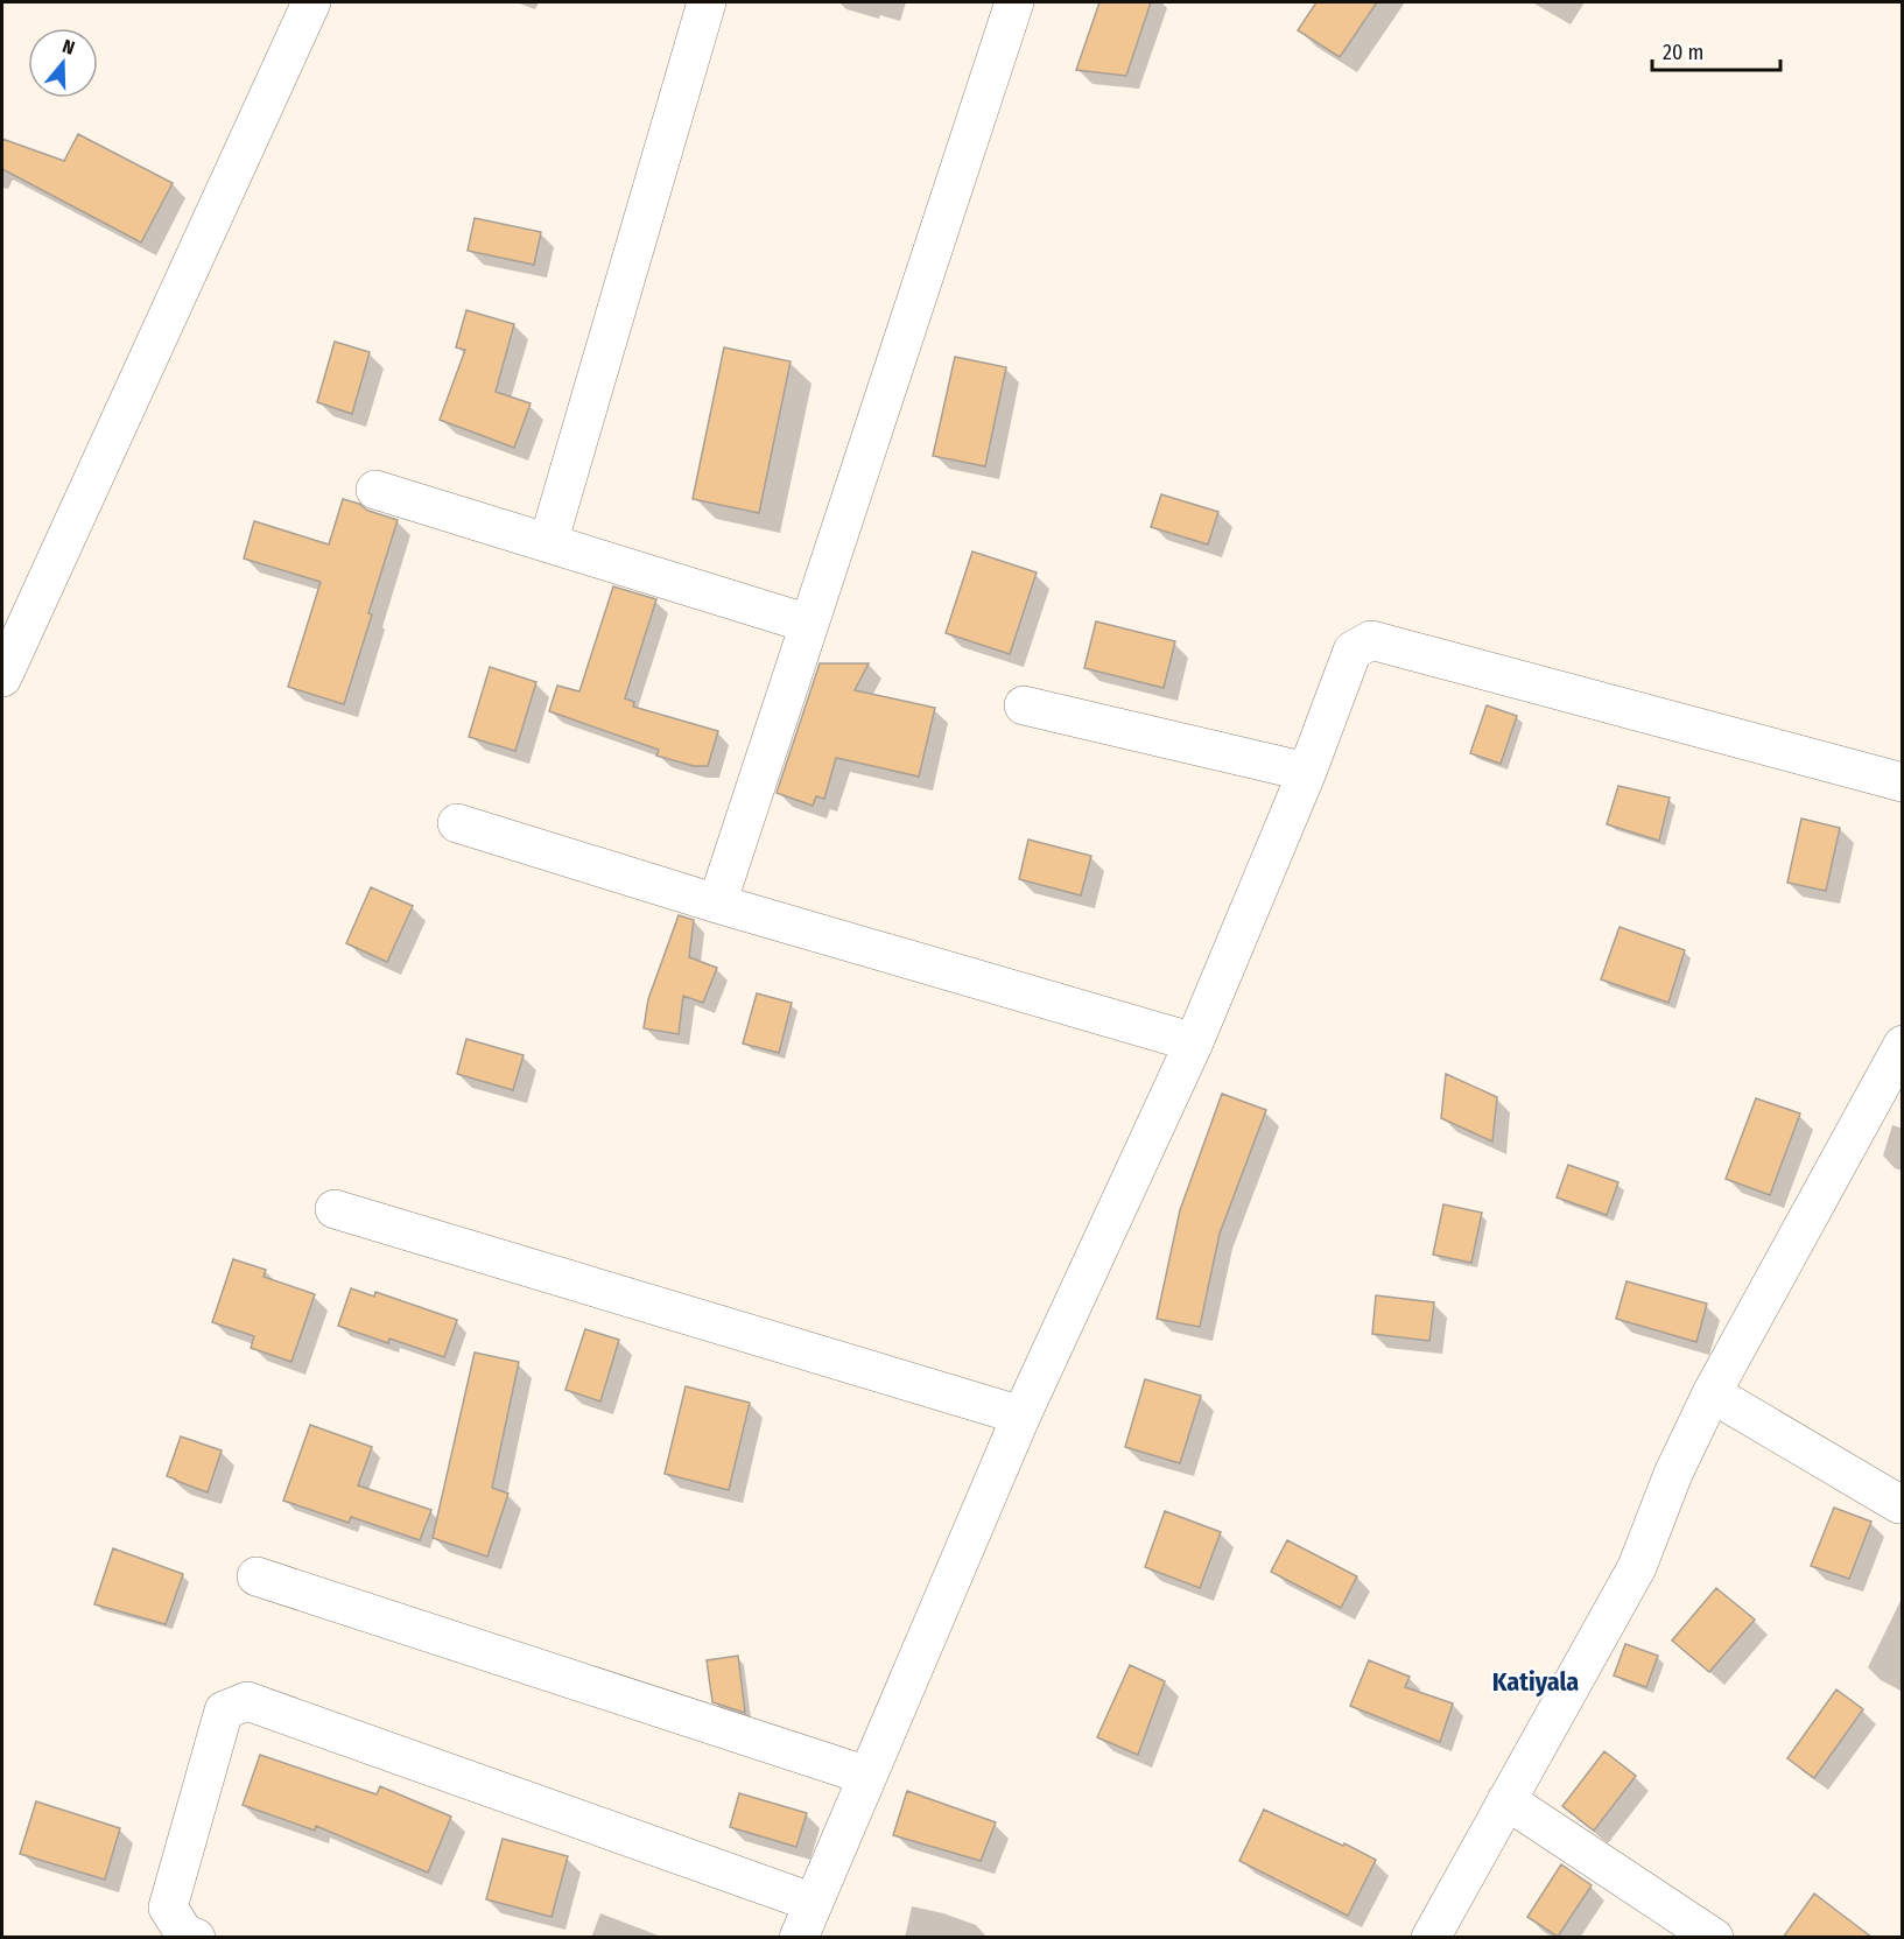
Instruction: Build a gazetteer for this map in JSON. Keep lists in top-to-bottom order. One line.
{"districts":["Katiyala"],"scale_bar":"20 m","north":"top"}
